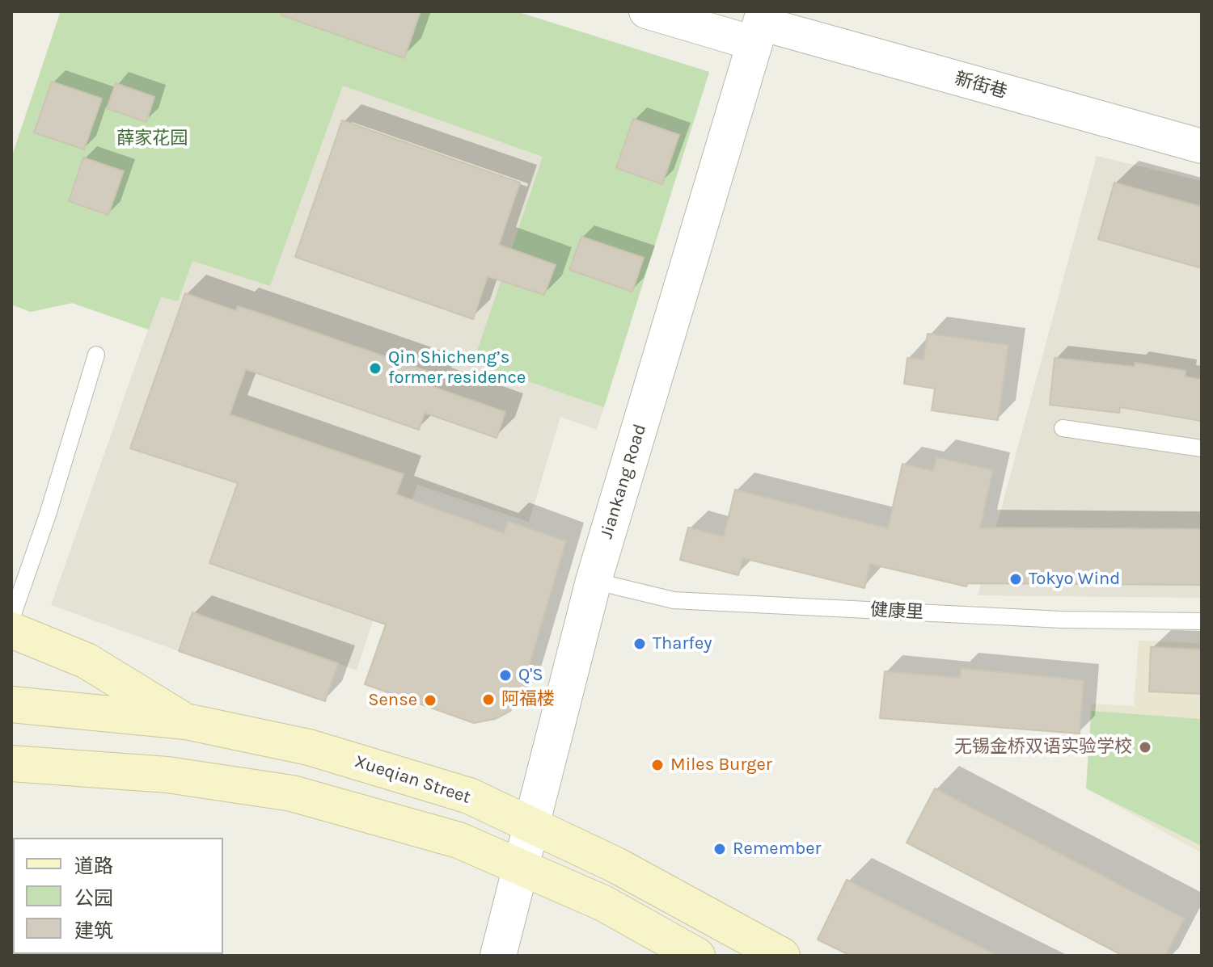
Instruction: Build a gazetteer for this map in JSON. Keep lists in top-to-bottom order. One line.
{"streets":{"main road":["Xueqian Street"],"street":["新街巷","Jiankang Road"],"lane":["健康里"]},"crossings":[["新街巷","Jiankang Road"],["Jiankang Road","健康里"],["Jiankang Road","Xueqian Street"]],"parks":["薛家花园"],"places":["Qin Shicheng’s former residence","Tokyo Wind","Tharfey","Q'S","阿福楼","Sense","无锡金桥双语实验学校","Miles Burger","Remember"],"legend":["道路","公园","建筑"]}
